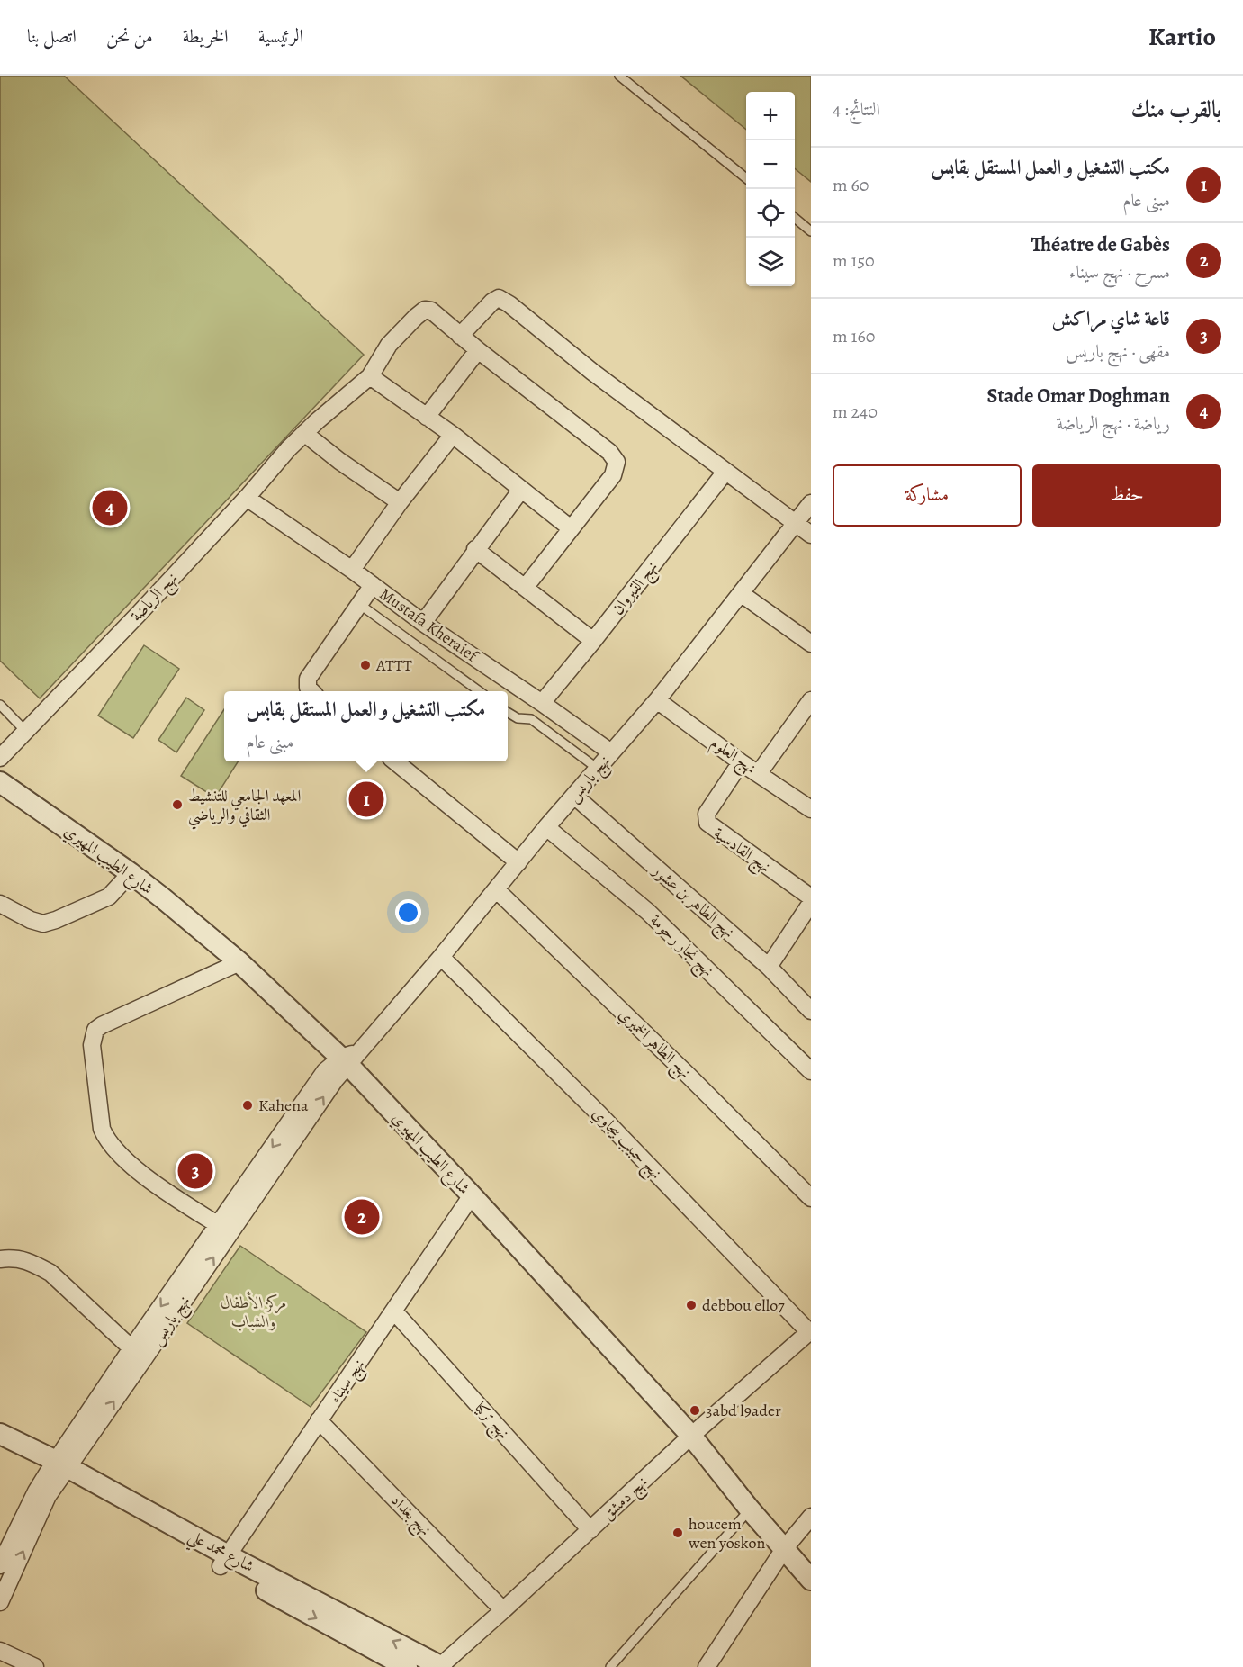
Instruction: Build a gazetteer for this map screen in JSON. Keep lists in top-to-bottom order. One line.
{"streets":{"street":["نهج القيروان","نهج الرياضة","Mustafa Kheraief","نهج العلوم","نهج باريس","نهج القادسية","شارع الطيب المهيري","نهج الطاهر بن عشور","نهج نجار رحومة","نهج الطاهر الخميري","نهج حبيب بيجاوي","نهج سيناء","نهج تركيا","نهج دمشق","نهج بغداد","شارع محمد علي"]},"crossings":[["نهج القيروان","Mustafa Kheraief"],["نهج الرياضة","Mustafa Kheraief"],["Mustafa Kheraief","نهج باريس"],["نهج العلوم","نهج باريس"],["نهج العلوم","نهج القادسية"],["نهج باريس","شارع الطيب المهيري"],["نهج باريس","نهج الطاهر بن عشور"],["نهج باريس","نهج نجار رحومة"],["نهج باريس","نهج الطاهر الخميري"],["نهج باريس","نهج حبيب بيجاوي"],["نهج باريس","شارع محمد علي"],["شارع الطيب المهيري","نهج سيناء"],["شارع الطيب المهيري","نهج دمشق"],["نهج حبيب بيجاوي","نهج دمشق"],["نهج سيناء","نهج تركيا"],["نهج سيناء","نهج بغداد"],["نهج سيناء","شارع محمد علي"],["نهج تركيا","نهج دمشق"],["نهج دمشق","نهج بغداد"],["نهج دمشق","شارع محمد علي"]],"parks":["مركز الأطفال والشباب"],"places":["ATTT","المعهد الجامعي للتنشيط الثقافي والرياضي","Kahena","debbou ello7","3abd l9ader","houcem wen yoskon"],"page":{"header":"Kartio","nav":["الرئيسية","الخريطة","من نحن","اتصل بنا"],"heading":["بالقرب منك","النتائج: 4"],"map_buttons":["+","−"],"list":[{"mark":"1","name":"مكتب التشغيل و العمل المستقل بقابس","note":"مبنى عام","value":"60 m"},{"mark":"2","name":"Théatre de Gabès","note":"مسرح · نهج سيناء","value":"150 m"},{"mark":"3","name":"قاعة شاي مراكش","note":"مقهى · نهج باريس","value":"160 m"},{"mark":"4","name":"Stade Omar Doghman","note":"رياضة · نهج الرياضة","value":"240 m"}],"buttons":["حفظ","مشاركة"],"pins":["4","1","3","2"],"popup":["مكتب التشغيل و العمل المستقل بقابس","مبنى عام"]}}
